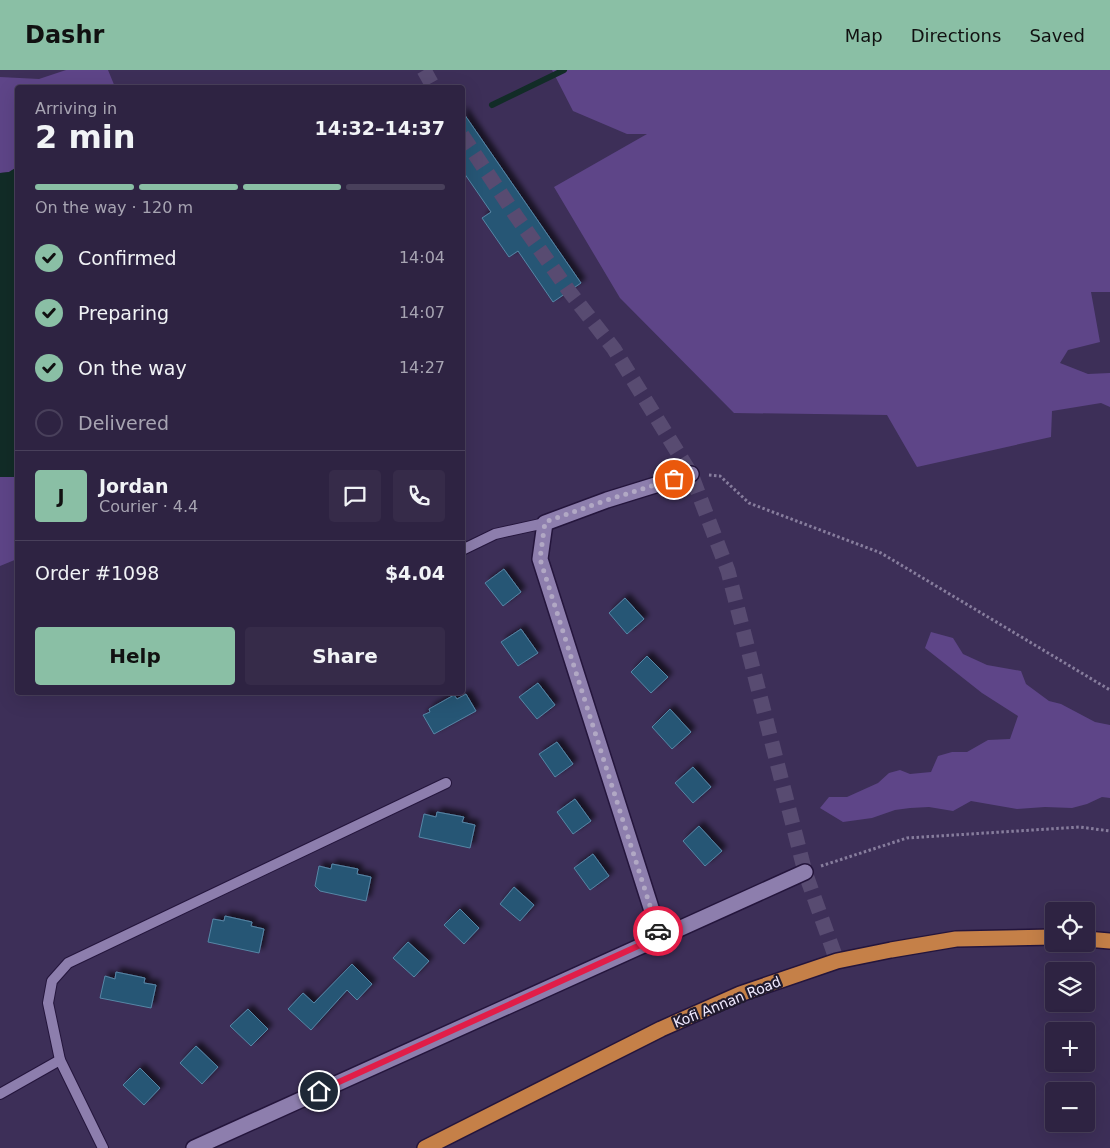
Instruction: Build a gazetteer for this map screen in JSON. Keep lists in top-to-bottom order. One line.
{"streets":{"main road":["Kofi Annan Road"]},"page":{"header":"Dashr","nav":["Map","Directions","Saved"],"heading":["2 min","Arriving in","14:32–14:37"],"panel":["Jordan","Courier · 4.4","Order #1098","$4.04"],"bar":"On the way · 120 m","list":[["Confirmed","14:04"],["Preparing","14:07"],["On the way","14:27"],"Delivered"],"round":"J","buttons":["Help","Share"],"map_buttons":["+","−"]}}
